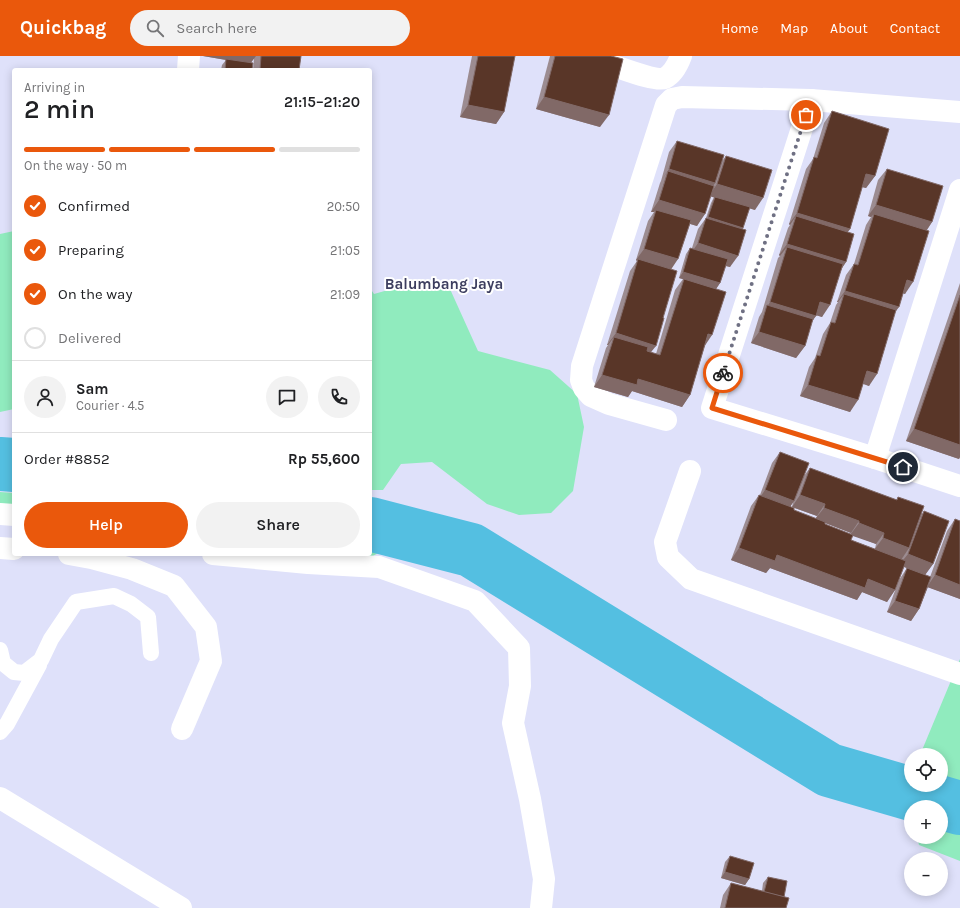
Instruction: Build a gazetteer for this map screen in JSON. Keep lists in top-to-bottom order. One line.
{"districts":["Balumbang Jaya"],"page":{"header":"Quickbag","search":"Search here","nav":["Home","Map","About","Contact"],"heading":["2 min","Arriving in","21:15–21:20"],"panel":["Sam","Courier · 4.5","Order #8852","Rp 55,600"],"bar":"On the way · 50 m","list":[["Confirmed","20:50"],["Preparing","21:05"],["On the way","21:09"],"Delivered"],"buttons":["Help","Share"],"map_buttons":["+","−"]}}
